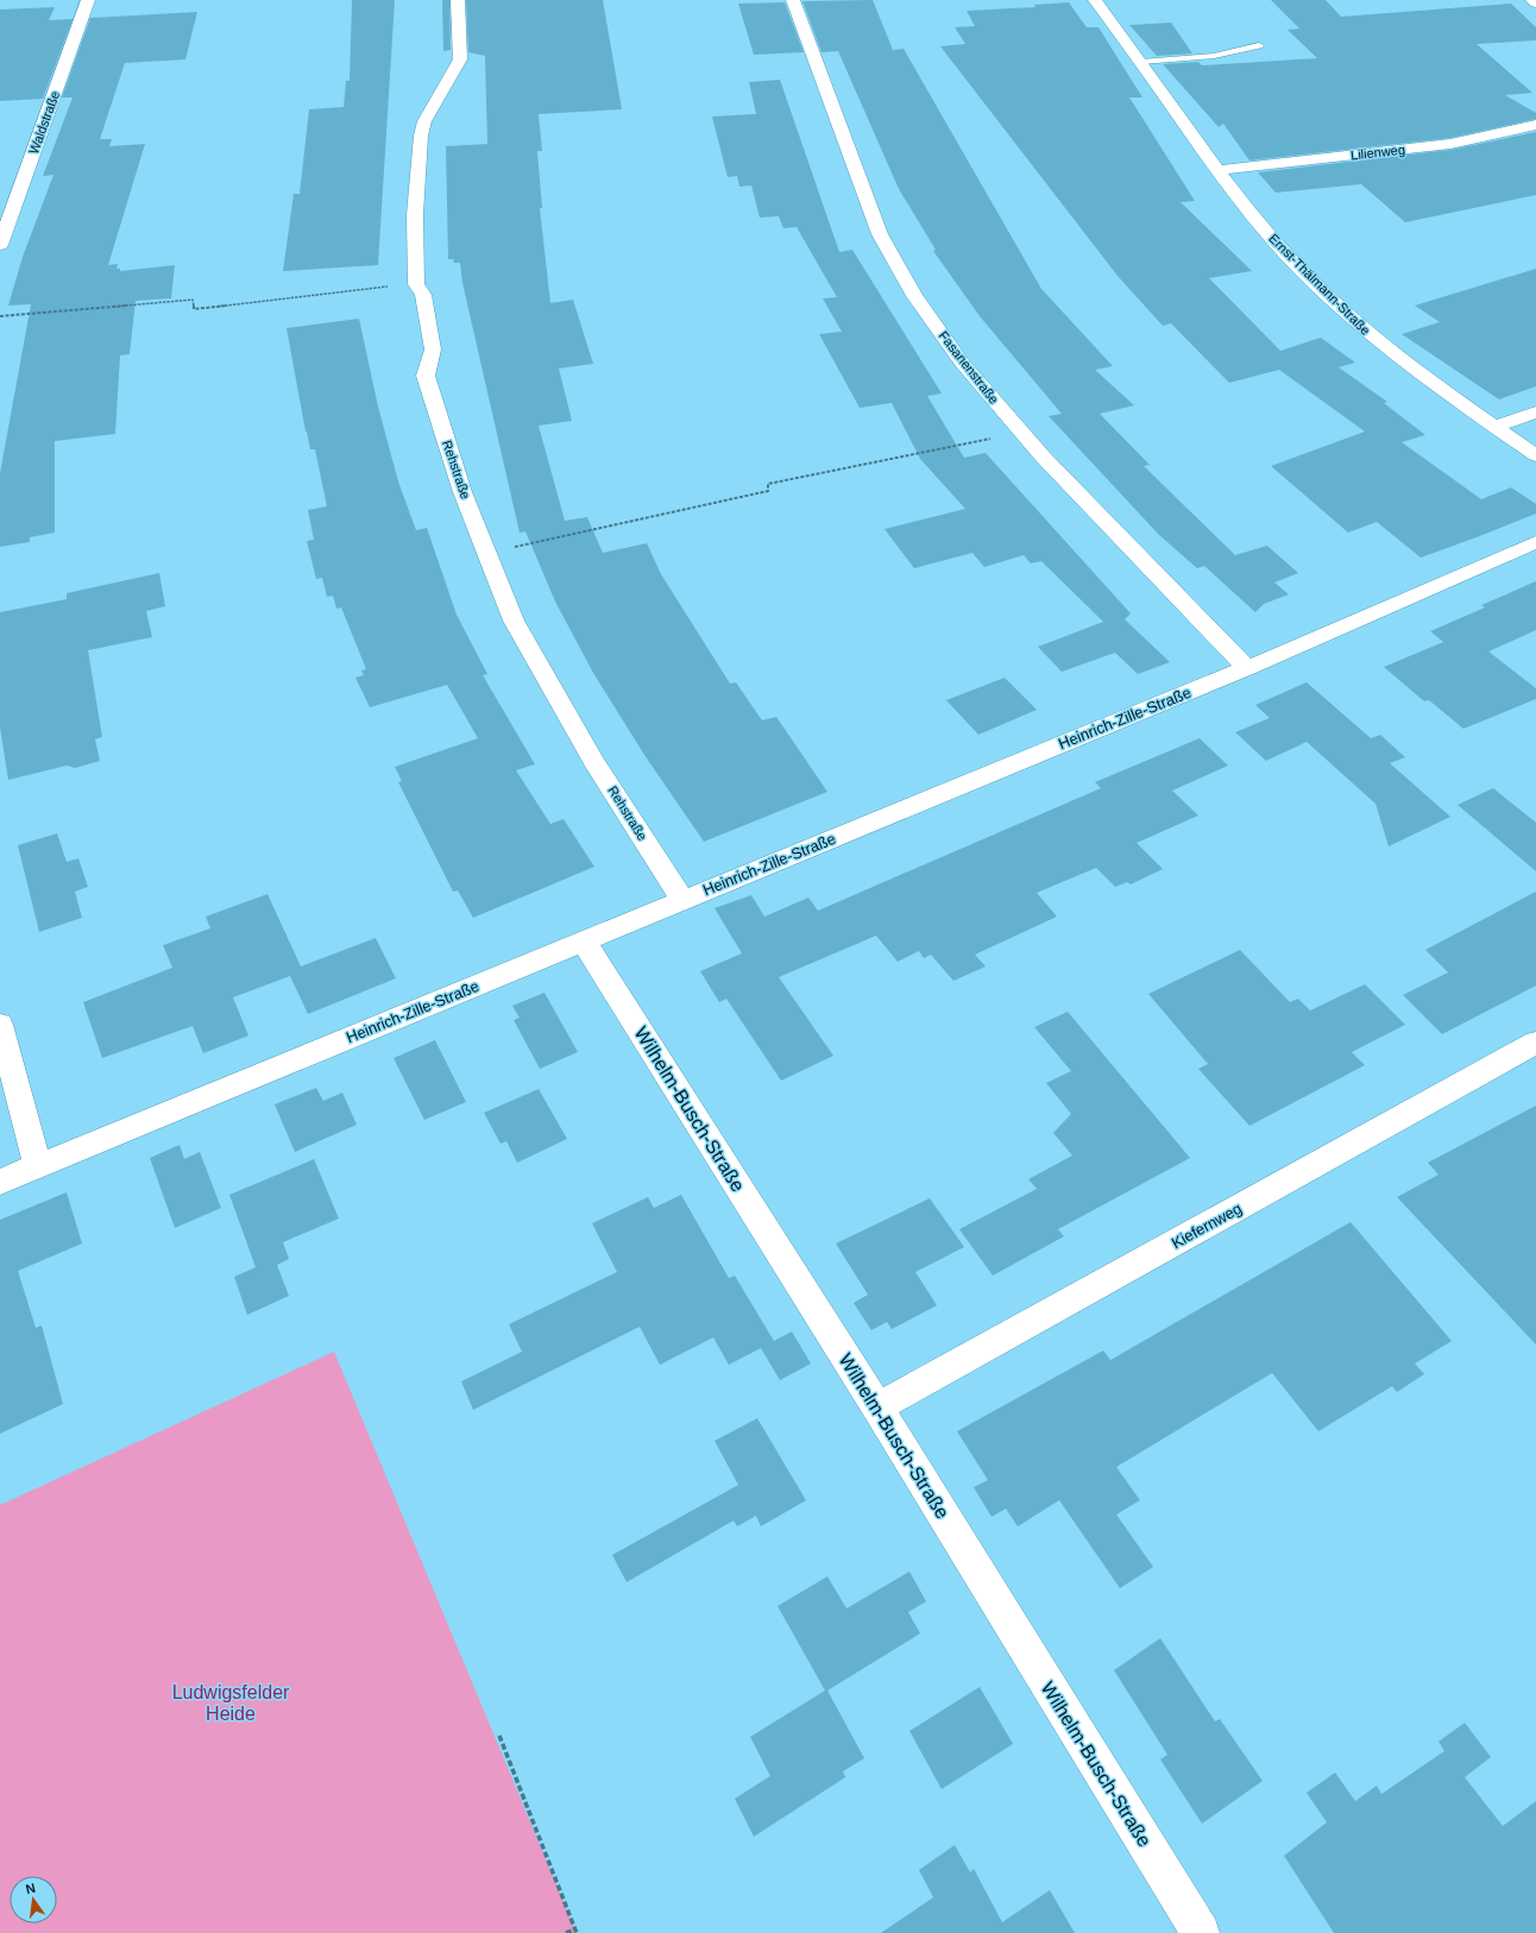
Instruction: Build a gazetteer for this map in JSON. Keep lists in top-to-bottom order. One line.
{"streets":{"street":["Waldstraße","Lilienweg","Ernst-Thälmann-Straße","Fasanenstraße","Rehstraße","Heinrich-Zille-Straße","Wilhelm-Busch-Straße","Kiefernweg"]},"crossings":[["Lilienweg","Ernst-Thälmann-Straße"],["Fasanenstraße","Heinrich-Zille-Straße"],["Rehstraße","Heinrich-Zille-Straße"],["Heinrich-Zille-Straße","Wilhelm-Busch-Straße"],["Wilhelm-Busch-Straße","Kiefernweg"]],"parks":["Ludwigsfelder Heide"],"north":"top"}
